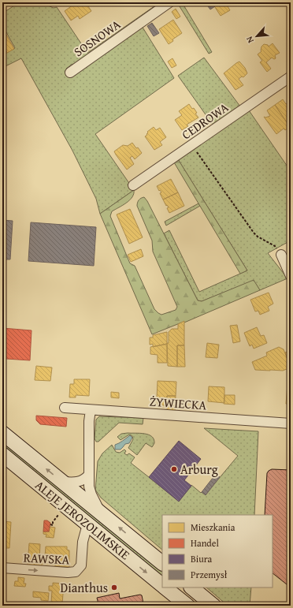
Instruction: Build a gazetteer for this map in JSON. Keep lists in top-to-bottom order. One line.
{"streets":{"main road":["ALEJE JEROZOLIMSKIE"],"street":["SOSNOWA","CEDROWA","ŻYWIECKA","RAWSKA"]},"crossings":[["ALEJE JEROZOLIMSKIE","RAWSKA"]],"places":["Arburg","Dianthus"],"legend":["Mieszkania","Handel","Biura","Przemysł"],"north":"bottom left"}
